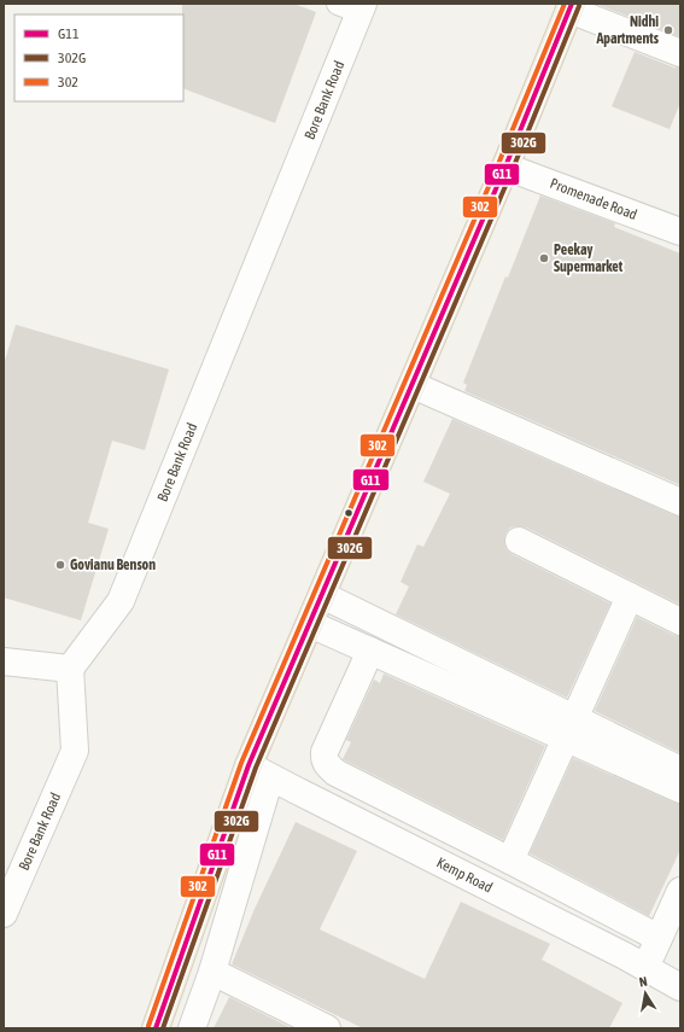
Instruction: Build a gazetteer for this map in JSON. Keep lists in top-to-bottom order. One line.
{"streets":{"street":["Bore Bank Road","Promenade Road","Kemp Road"]},"places":["Nidhi Apartments","Peekay Supermarket","Govianu Benson"],"lines":["transit line G11","transit line 302","transit line 302G"],"legend":["G11","302G","302"],"north":"top"}
